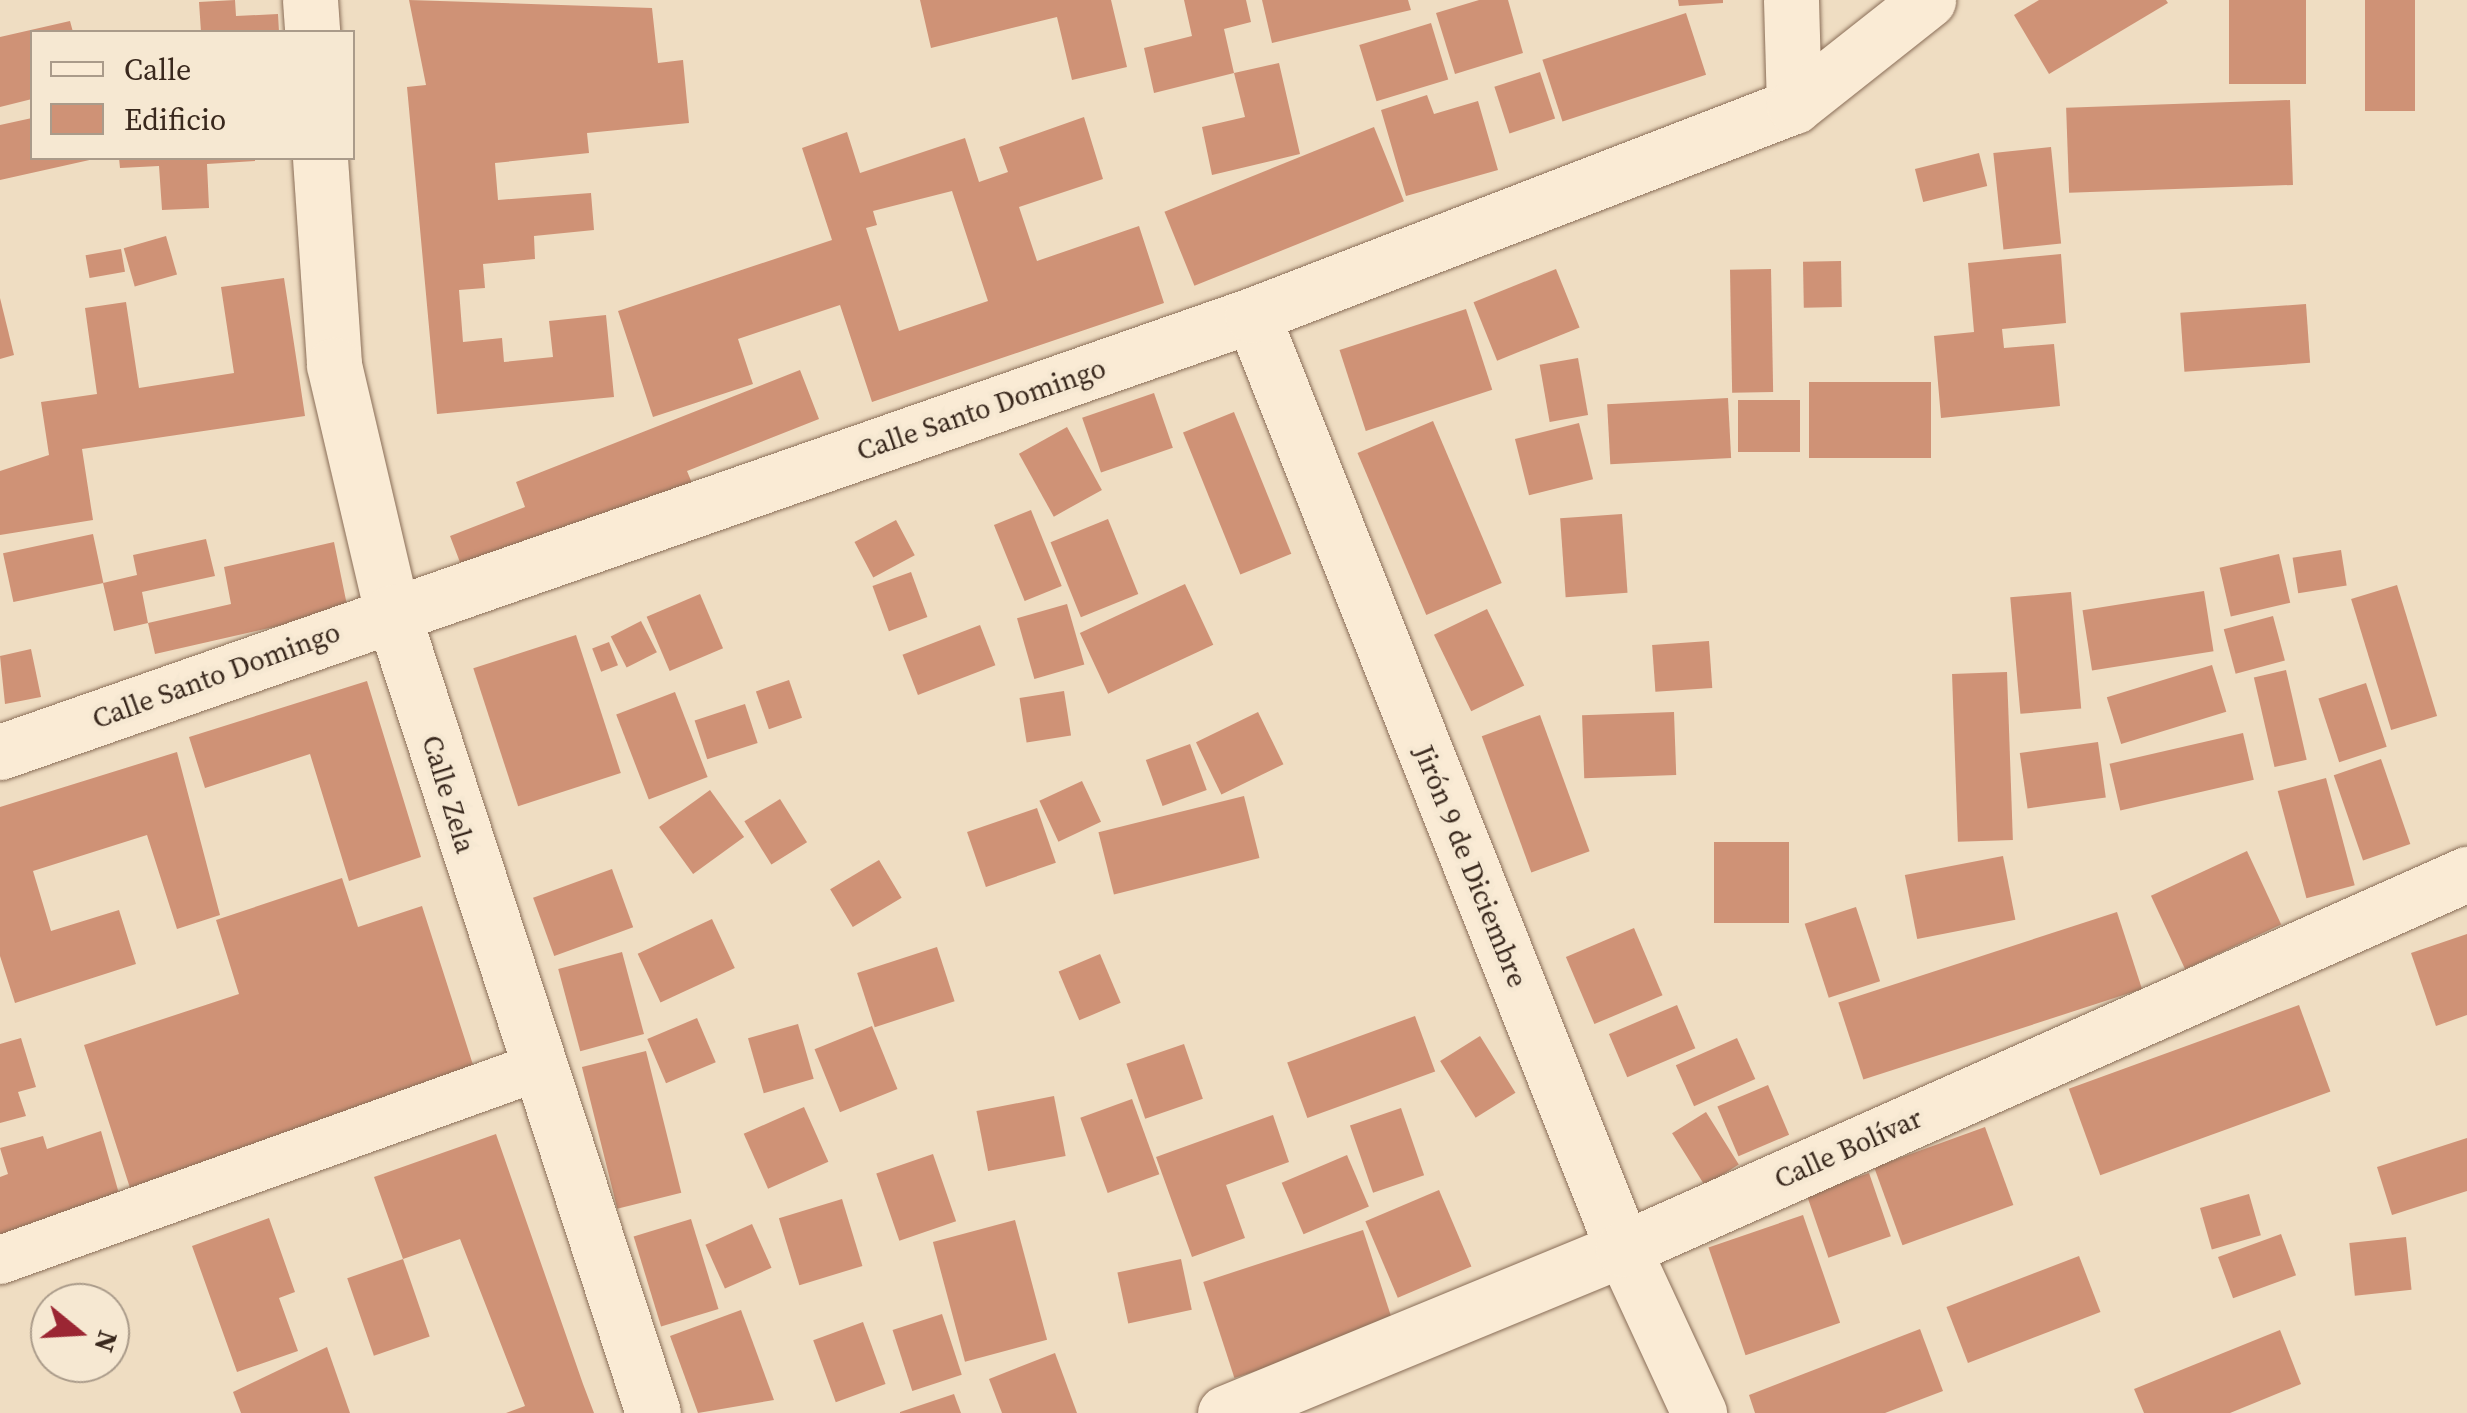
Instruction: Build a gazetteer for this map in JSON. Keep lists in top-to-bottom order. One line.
{"streets":{"street":["Calle Santo Domingo","Calle Zela","Jirón 9 de Diciembre","Calle Bolívar"]},"crossings":[["Calle Santo Domingo","Calle Zela"],["Calle Santo Domingo","Jirón 9 de Diciembre"],["Jirón 9 de Diciembre","Calle Bolívar"]],"legend":["Calle","Edificio"],"north":"right"}
